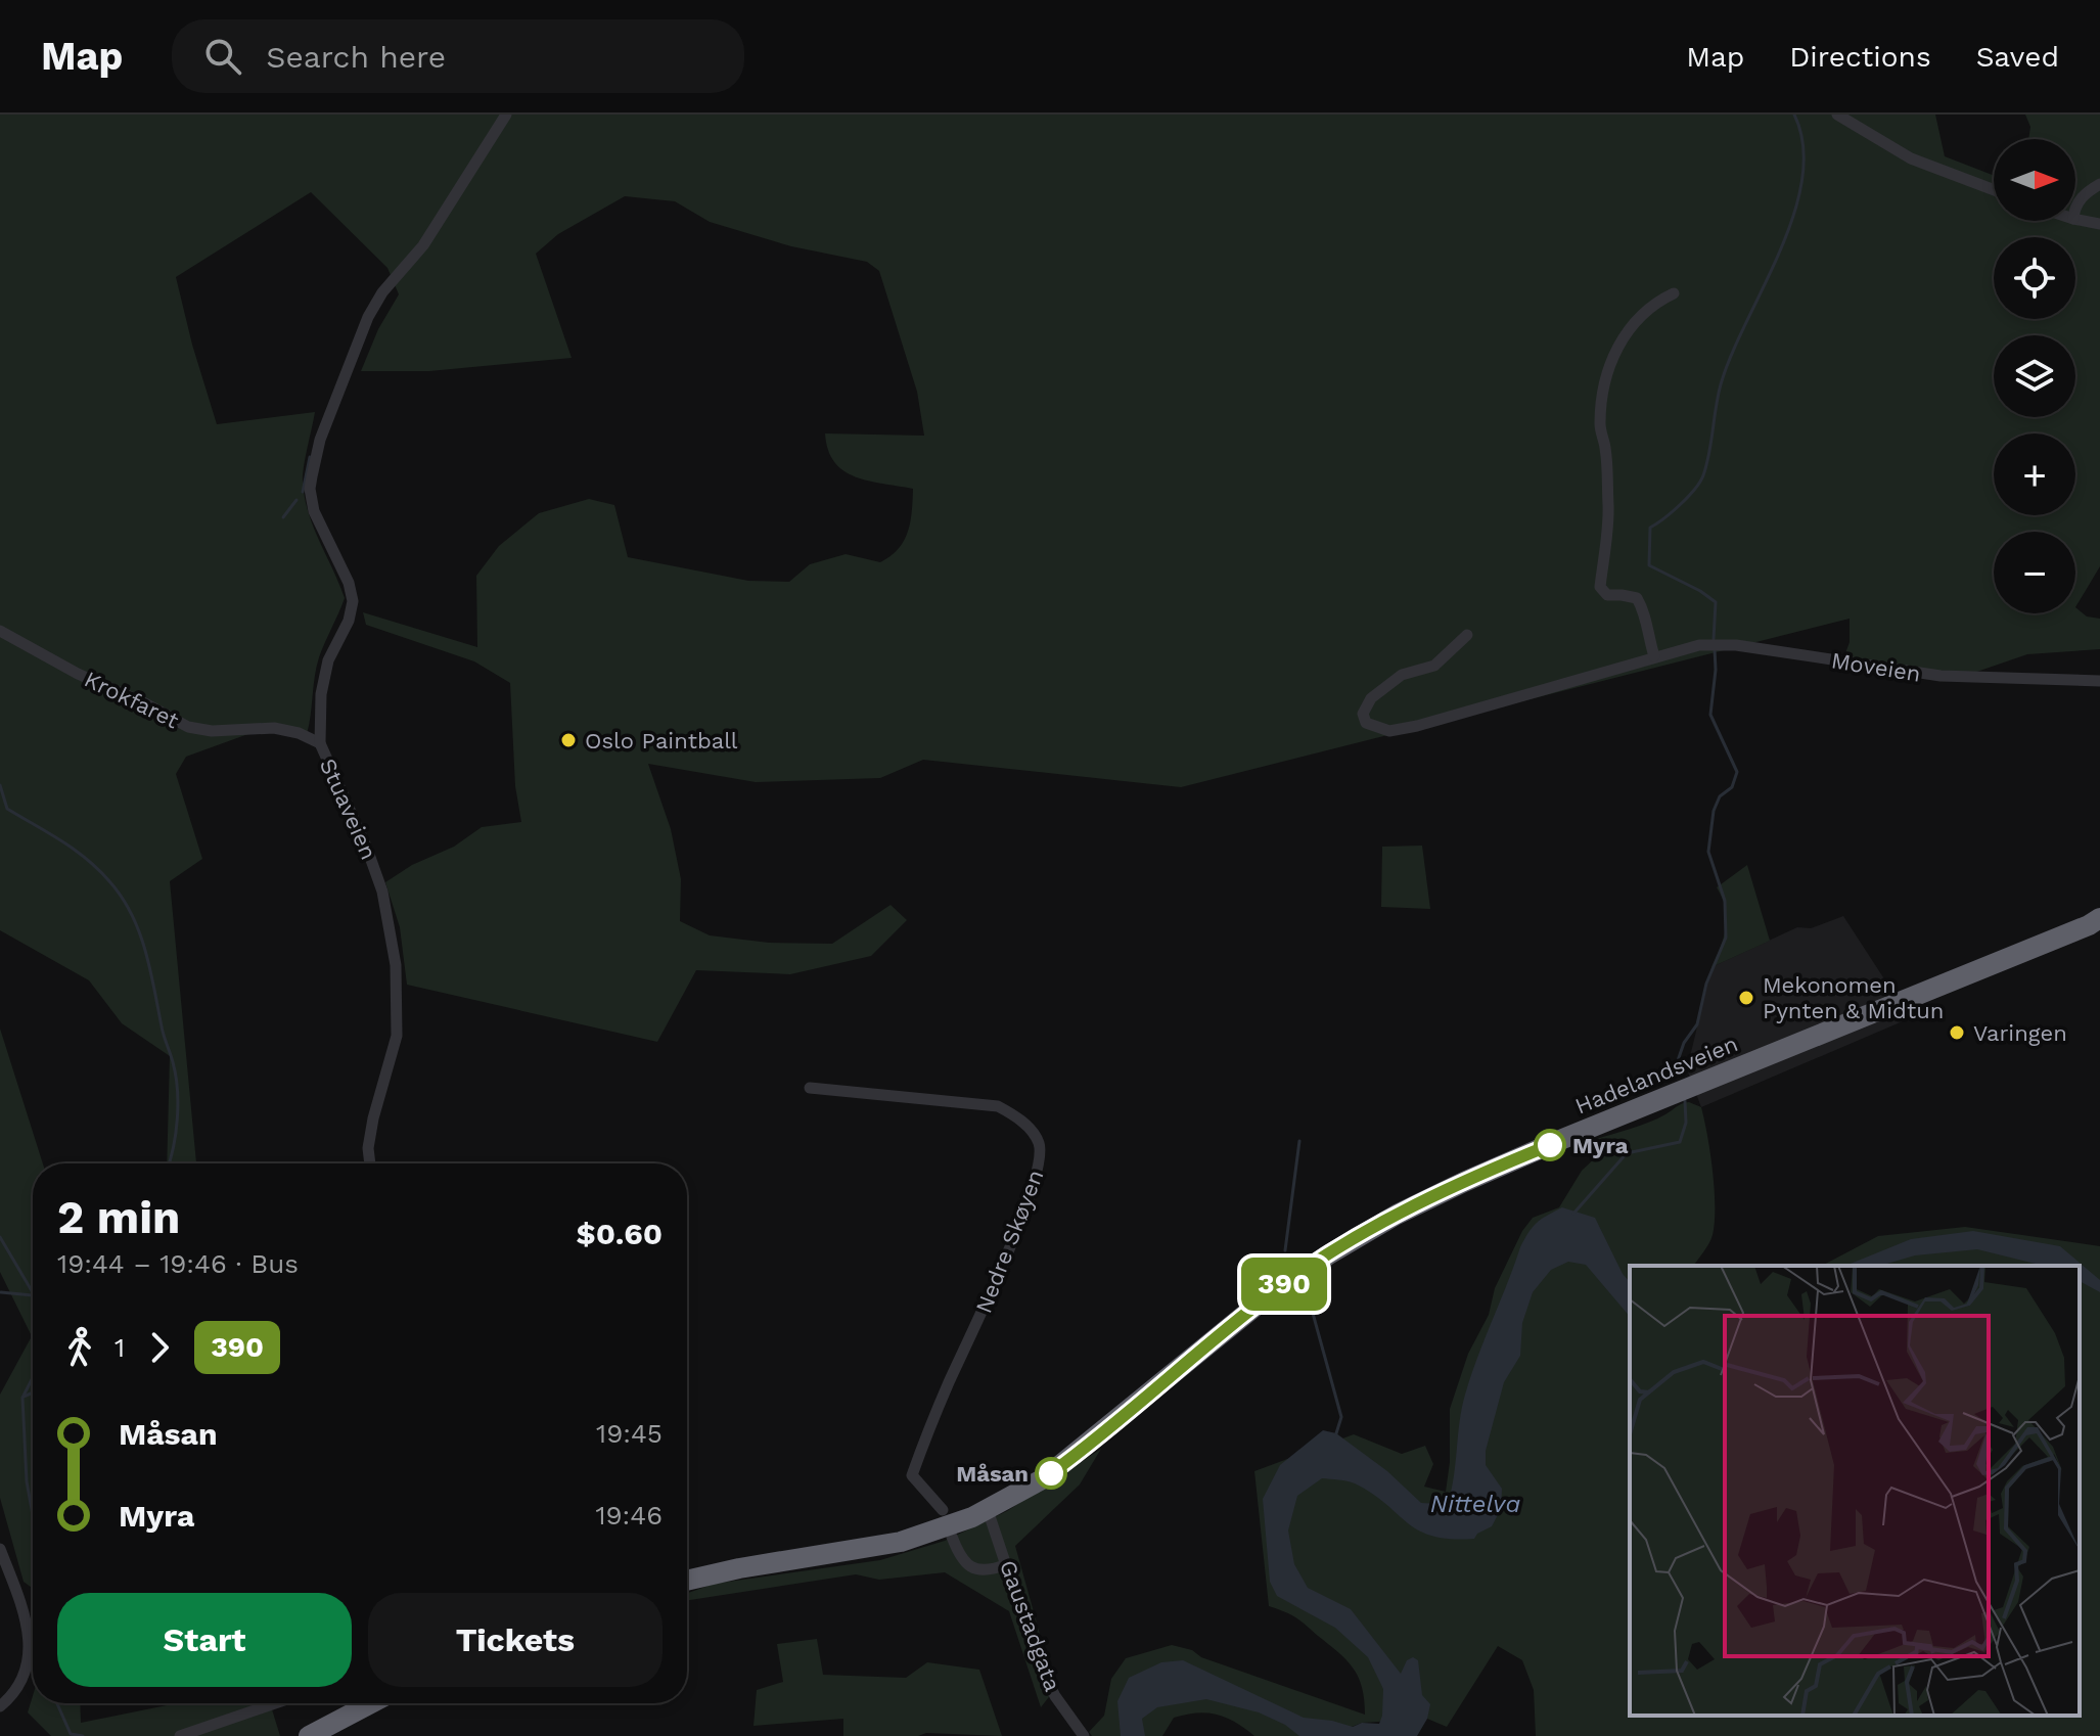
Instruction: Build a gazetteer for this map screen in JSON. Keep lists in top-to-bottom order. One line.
{"streets":{"highway":["Hadelandsveien"],"street":["Moveien","Krokfaret","Stuaveien","Nedre Skøyen","Gaustadgata"]},"crossings":[["Krokfaret","Stuaveien"],["Hadelandsveien","Gaustadgata"]],"water":["Nittelva"],"places":["Oslo Paintball","Mekonomen Pynten & Midtun","Varingen","Myra","Måsan"],"lines":["bus line 390"],"north":"right","page":{"header":"Map","search":"Search here","nav":["Map","Directions","Saved"],"on_map":"390","map_buttons":["+","−"],"heading":["2 min","19:44 – 19:46 · Bus","$0.60"],"legs":["1","390"],"list":[{"name":"Måsan","value":"19:45"},{"name":"Myra","value":"19:46"}],"buttons":["Start","Tickets"]}}
